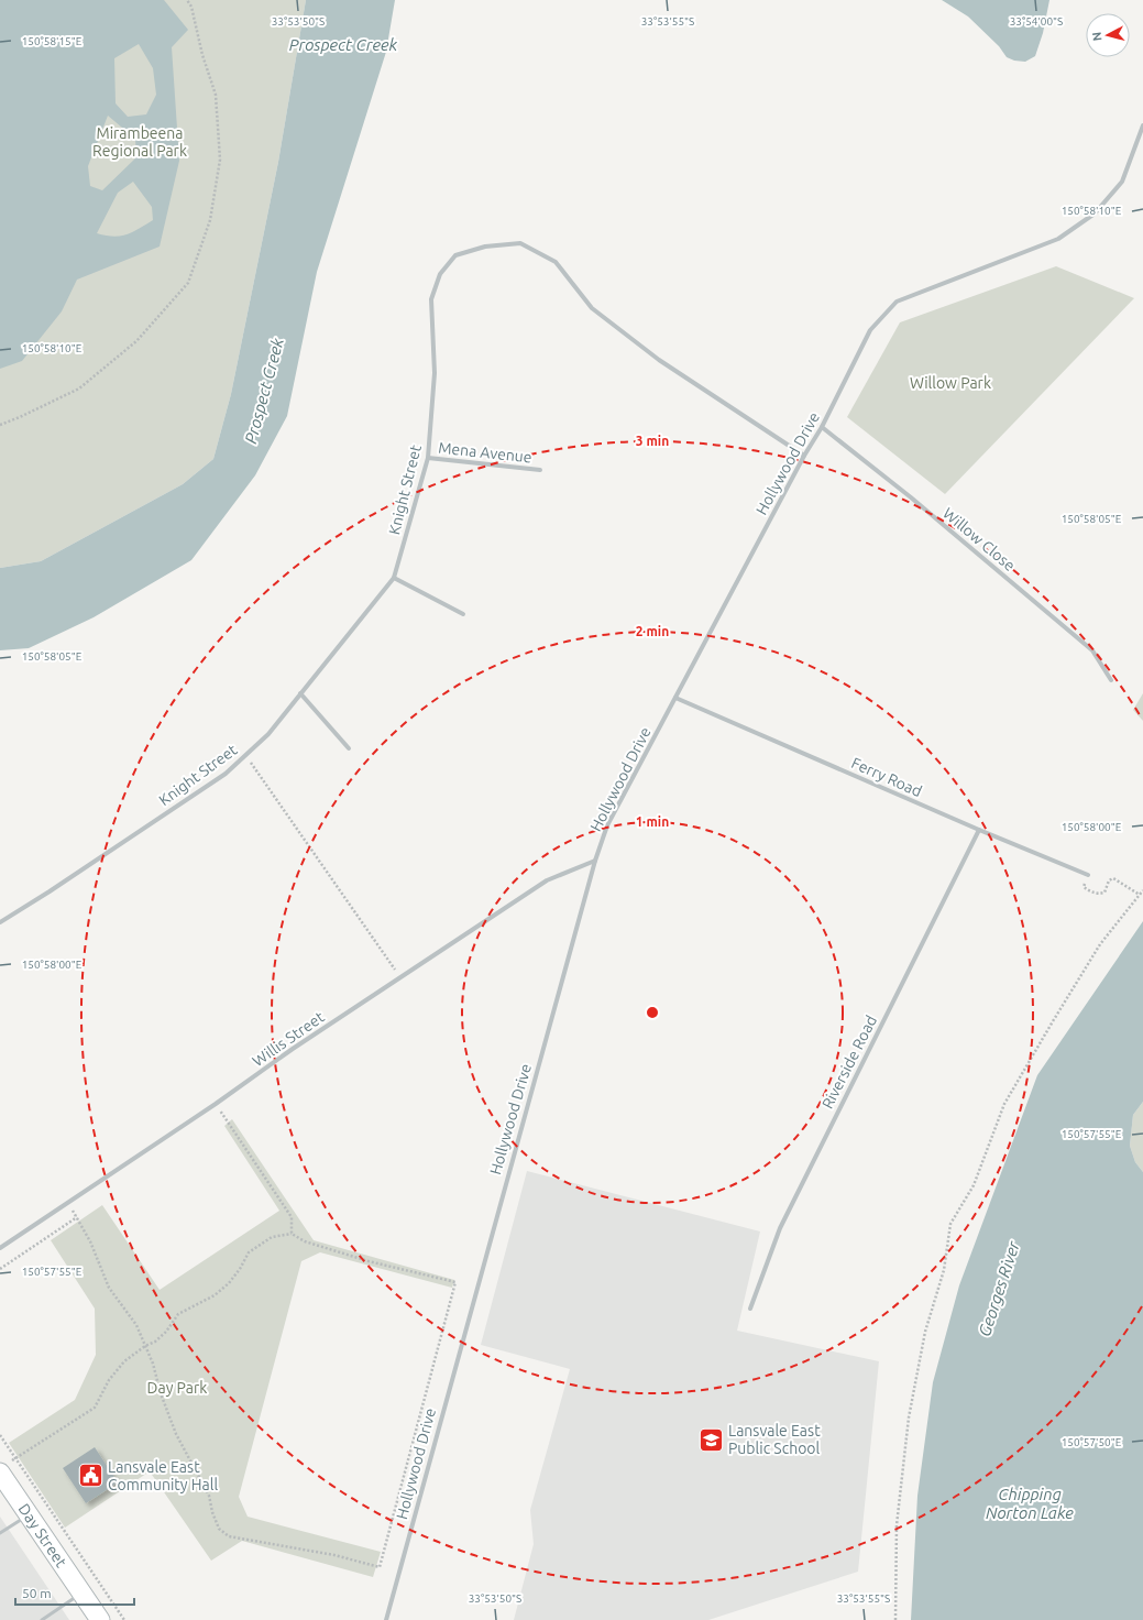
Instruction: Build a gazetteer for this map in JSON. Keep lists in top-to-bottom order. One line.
{"streets":{"street":["Mena Avenue","Hollywood Drive","Knight Street","Willow Close","Ferry Road","Willis Street","Riverside Road","Day Street"]},"crossings":[["Mena Avenue","Knight Street"],["Hollywood Drive","Knight Street"],["Hollywood Drive","Willow Close"],["Hollywood Drive","Ferry Road"],["Hollywood Drive","Willis Street"],["Ferry Road","Riverside Road"]],"water":["Prospect Creek","Georges River","Chipping Norton Lake"],"parks":["Mirambeena Regional Park","Willow Park","Day Park"],"places":{"school or university":["Lansvale East Public School"],"public building":["Lansvale East Community Hall"]},"scale_bar":"50 m","north":"left","coordinates":["33°53'50\"S","33°53'55\"S","33°54'00\"S","150°58'15\"E","150°58'10\"E","150°58'05\"E","150°58'00\"E","150°57'55\"E","150°57'50\"E"],"rings":["3 min","2 min","1 min"]}
